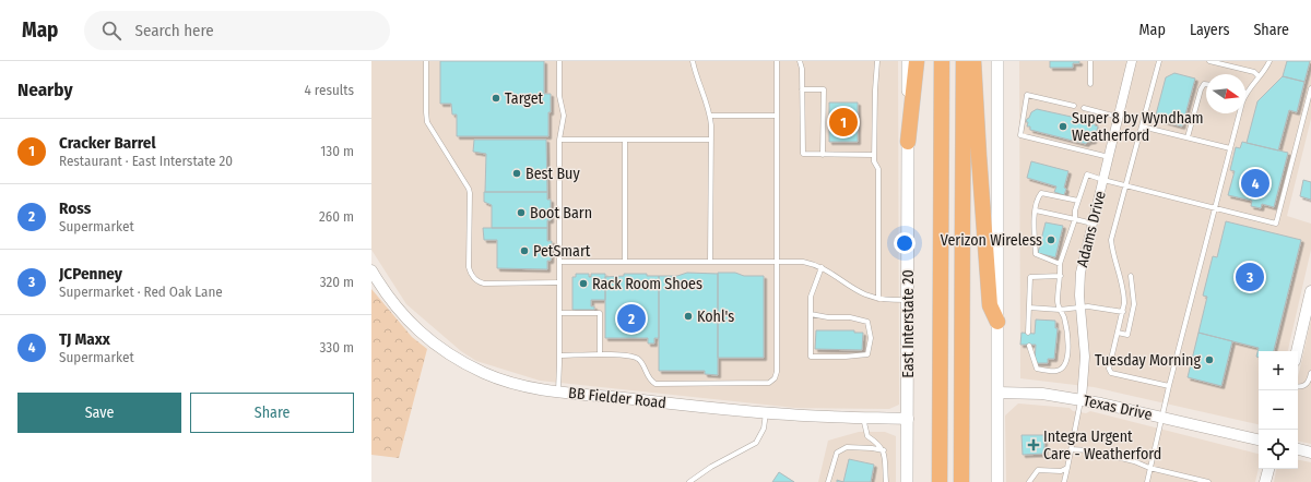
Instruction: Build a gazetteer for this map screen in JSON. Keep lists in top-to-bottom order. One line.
{"streets":{"main road":["East Interstate 20"],"street":["Adams Drive","BB Fielder Road","Texas Drive"]},"crossings":[["Adams Drive","Texas Drive"],["East Interstate 20","BB Fielder Road"]],"places":{"other":["Target","Super 8 by Wyndham Weatherford","Best Buy","Boot Barn","Verizon Wireless","PetSmart","Rack Room Shoes","Kohl's","Tuesday Morning"],"health":["Integra Urgent Care - Weatherford"]},"north":"right","page":{"header":"Map","search":"Search here","nav":["Map","Layers","Share"],"heading":["Nearby","4 results"],"pins":["1","4","3","2"],"list":[{"mark":"1","name":"Cracker Barrel","note":"Restaurant · East Interstate 20","value":"130 m"},{"mark":"2","name":"Ross","note":"Supermarket","value":"260 m"},{"mark":"3","name":"JCPenney","note":"Supermarket · Red Oak Lane","value":"320 m"},{"mark":"4","name":"TJ Maxx","note":"Supermarket","value":"330 m"}],"map_buttons":["+","−"],"buttons":["Save","Share"]}}
